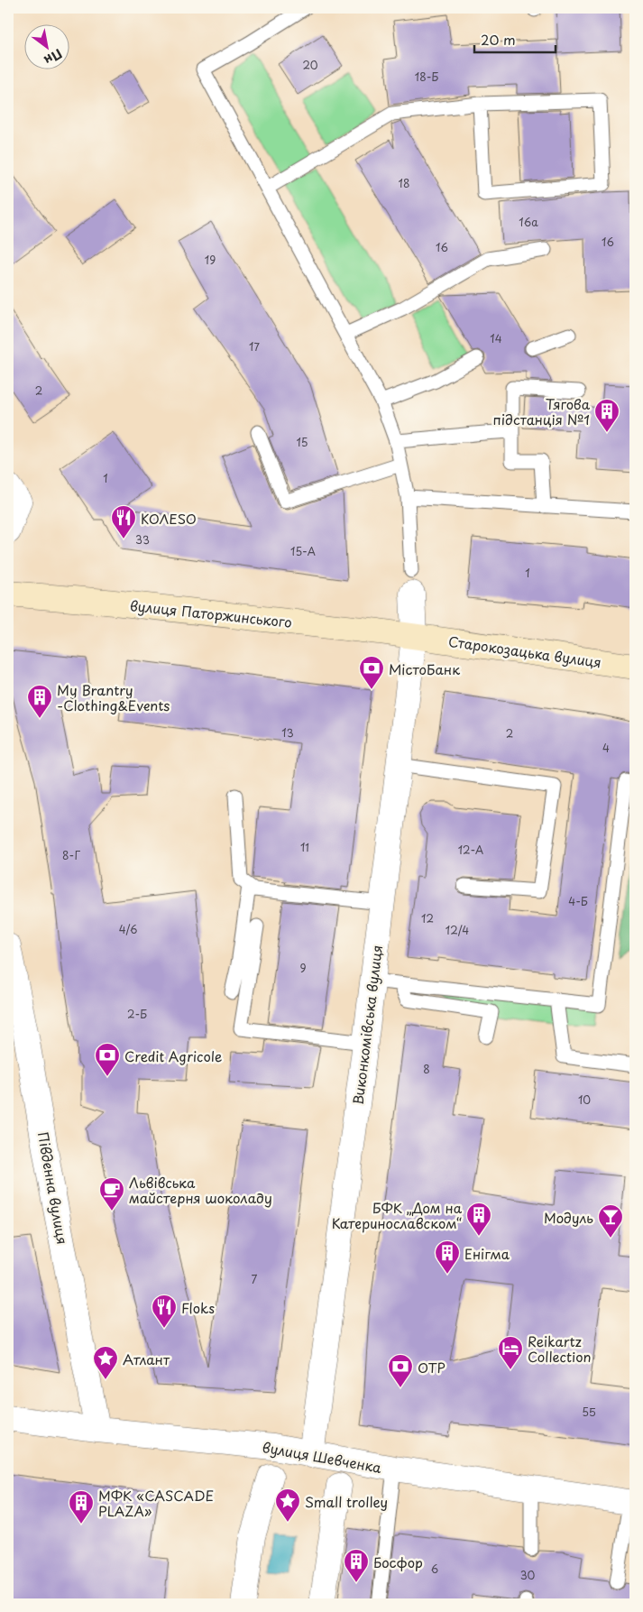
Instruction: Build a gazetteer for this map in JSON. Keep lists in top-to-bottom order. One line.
{"streets":{"street":["вулиця Паторжинського","Старокозацька вулиця","Виконкомівська вулиця","Південна вулиця","вулиця Шевченка"]},"crossings":[["вулиця Паторжинського","Старокозацька вулиця"],["вулиця Паторжинського","Виконкомівська вулиця"],["Старокозацька вулиця","Виконкомівська вулиця"],["Виконкомівська вулиця","вулиця Шевченка"],["Південна вулиця","вулиця Шевченка"]],"places":{"building":["Тягова підстанція №1","My Brantry -Clothing&Events","БФК „Дом на Катеринославском“","Енігма","МФК «CASCADE PLAZA»","Босфор"],"restaurant":["КОЛЕSO","Floks"],"bank":["МістоБанк","Credit Agricole","OTP"],"cafe":["Львівська майстерня шоколаду"],"bar":["Модуль"],"hotel":["Reikartz Collection"],"place":["Атлант","Small trolley"]},"house_numbers":["20","18-Б","18","16а","16","16","19","14","17","2","15","1","33","15-А","1","13","2","4","11","12-А","8-Г","4-Б","12","4/6","12/4","9","2-Б","8","10","7","55","6","30"],"scale_bar":"20 m","north":"bottom right"}
